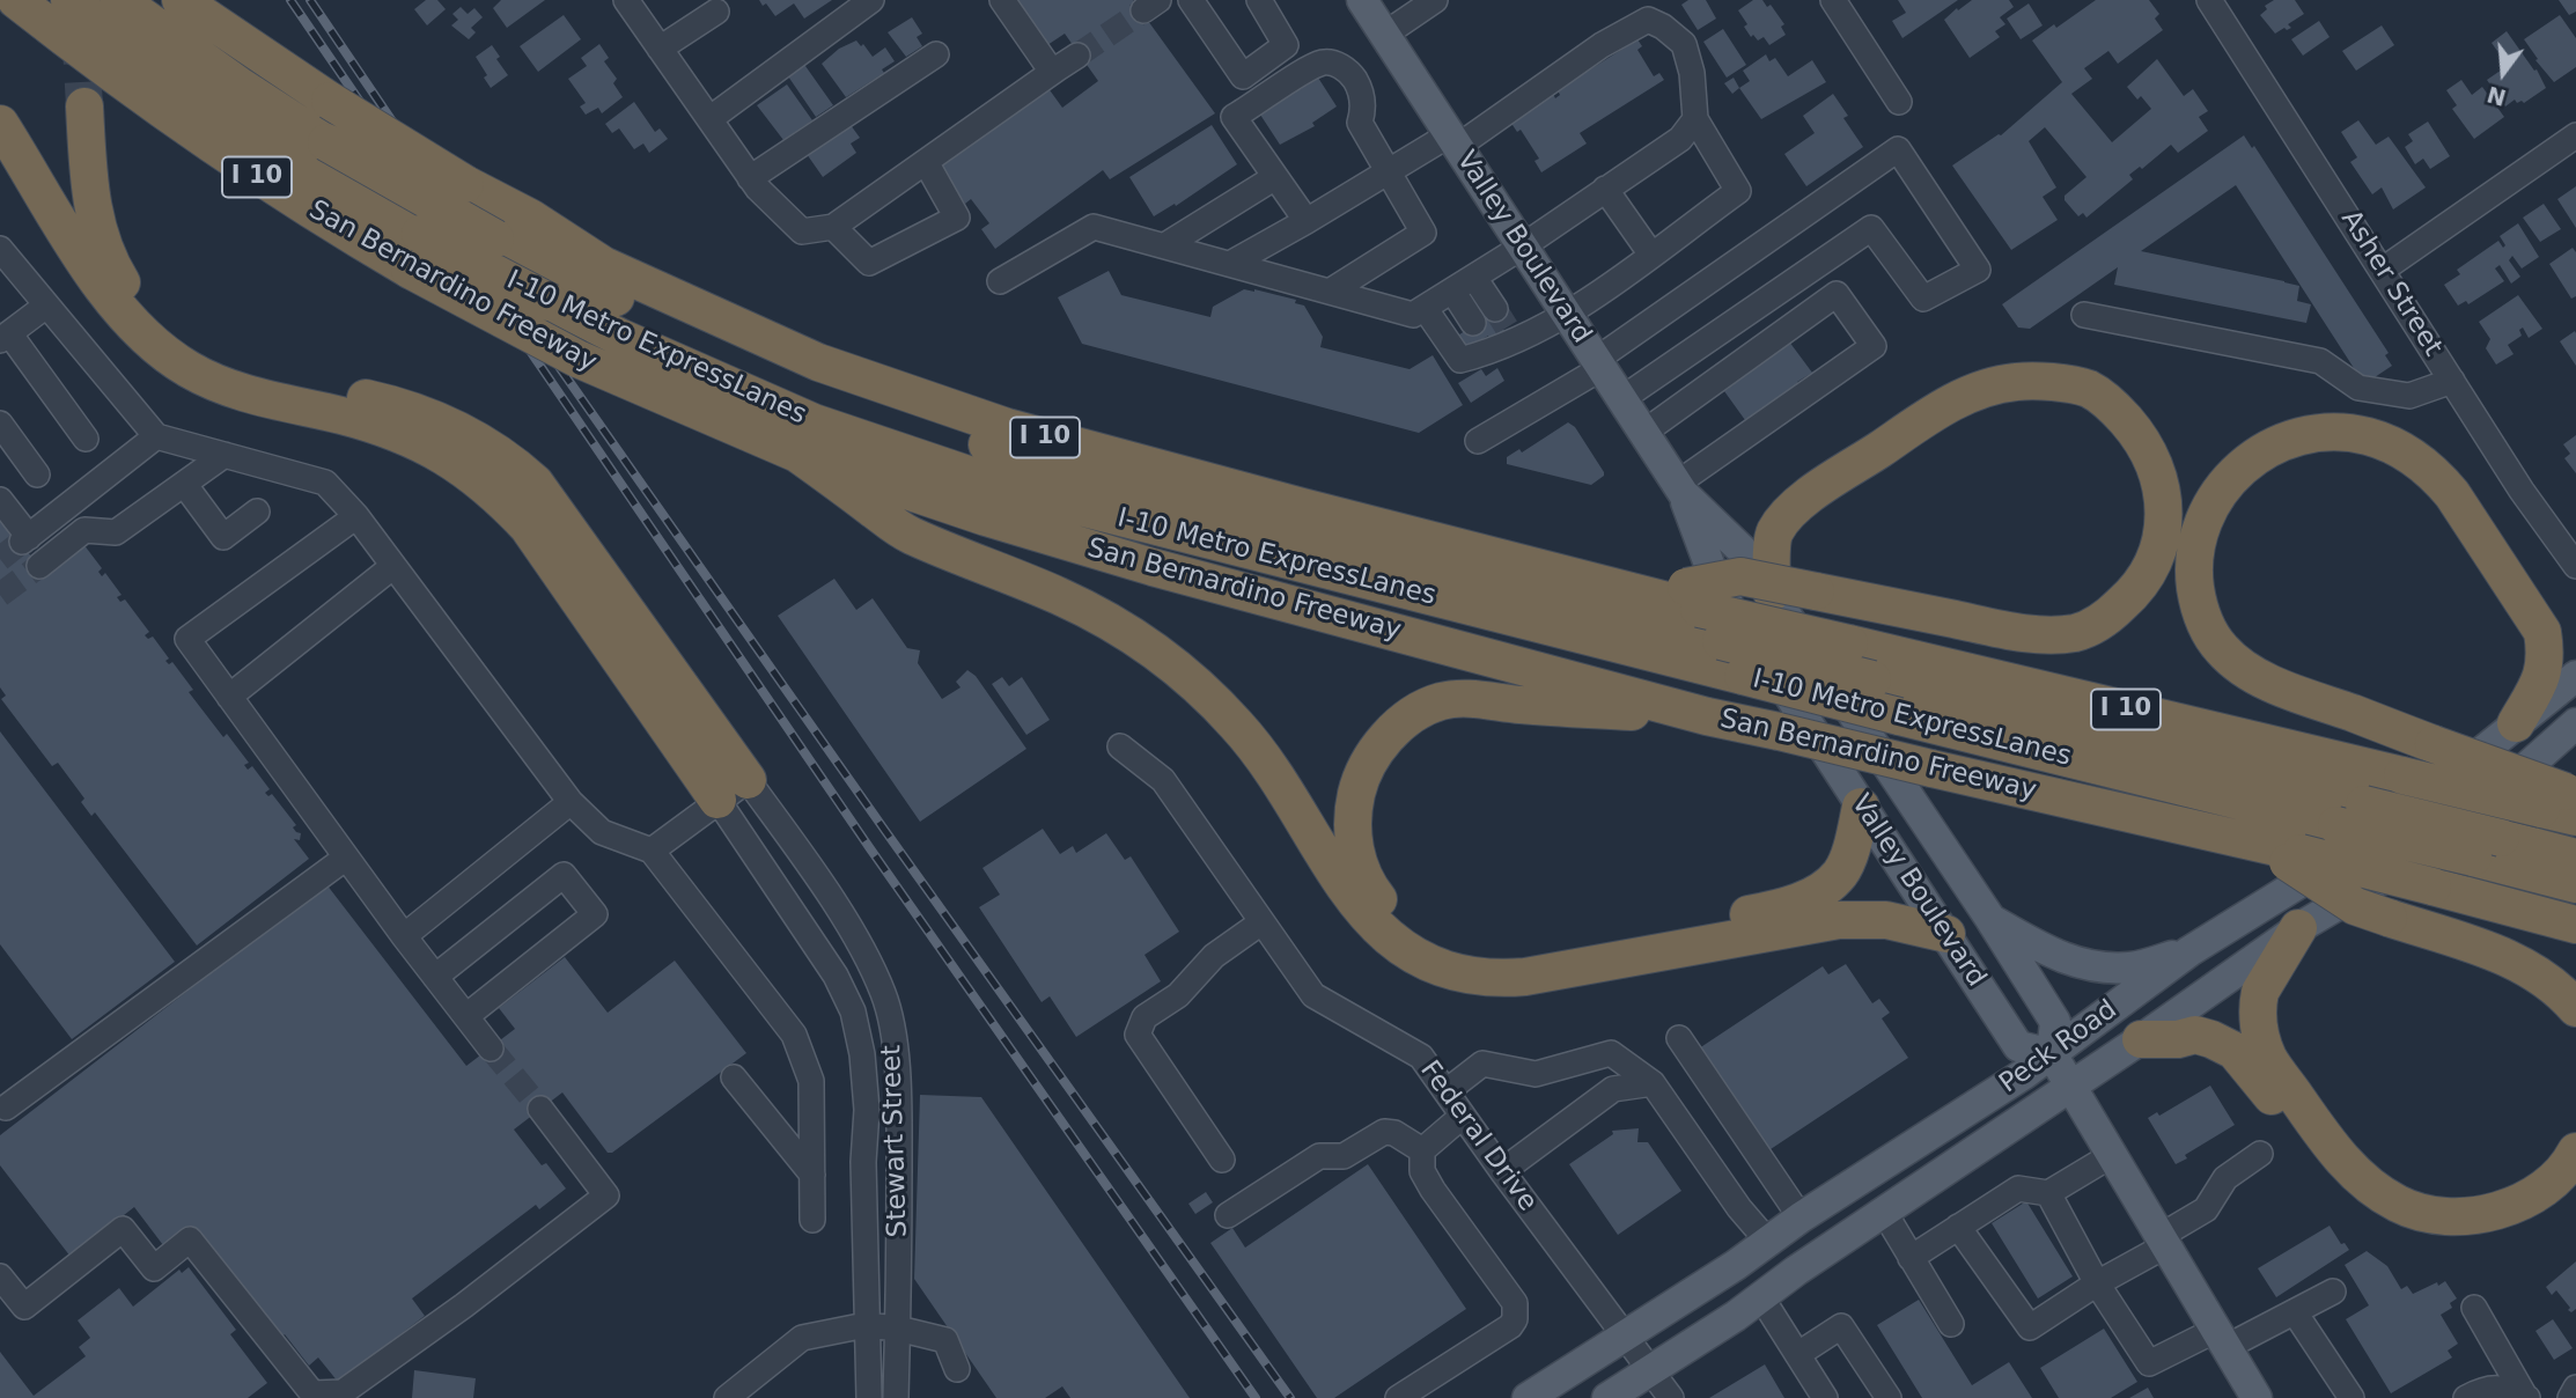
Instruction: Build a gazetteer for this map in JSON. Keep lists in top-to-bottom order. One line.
{"streets":{"highway":["I 10","San Bernardino Freeway","I-10 Metro ExpressLanes"],"main road":["Valley Boulevard","Peck Road"],"street":["Asher Street","Federal Drive","Stewart Street"]},"crossings":[["Valley Boulevard","Peck Road"],["Peck Road","Federal Drive"]],"north":"bottom"}
